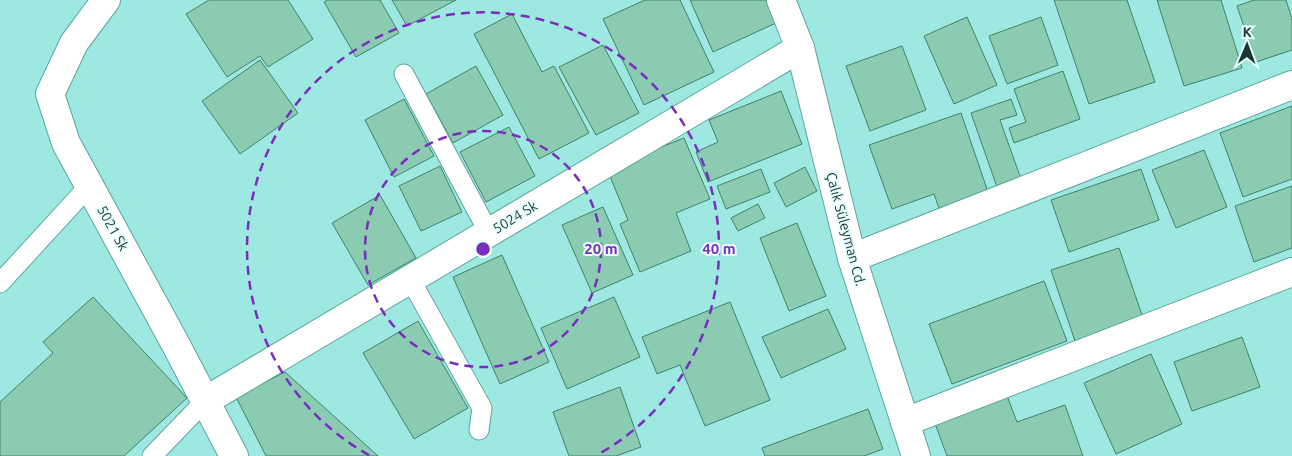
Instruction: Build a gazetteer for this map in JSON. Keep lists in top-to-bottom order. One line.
{"streets":{"street":["5024 Sk","5021 Sk","Çalık Süleyman Cd."]},"crossings":[["5024 Sk","5021 Sk"],["5024 Sk","Çalık Süleyman Cd."]],"north":"top","rings":["20 m","40 m"]}
